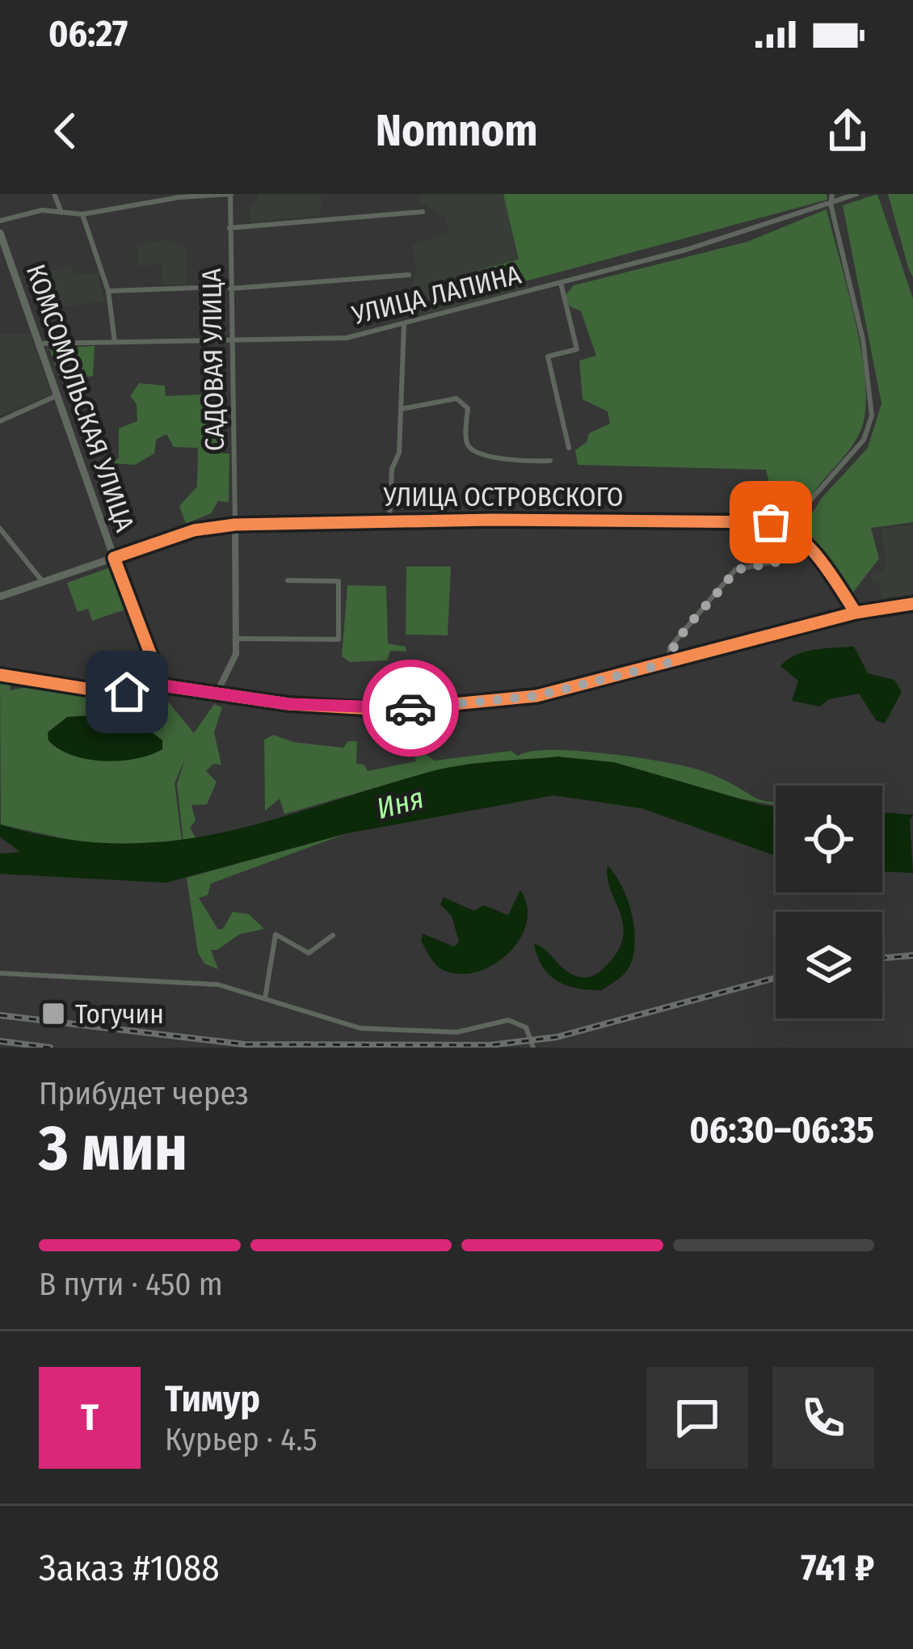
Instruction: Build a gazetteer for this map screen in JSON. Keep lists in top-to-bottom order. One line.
{"streets":{"main road":["КОМСОМОЛЬСКАЯ УЛИЦА","УЛИЦА ОСТРОВСКОГО"],"street":["УЛИЦА ЛАПИНА","САДОВАЯ УЛИЦА"]},"crossings":[["УЛИЦА ЛАПИНА","САДОВАЯ УЛИЦА"],["УЛИЦА ЛАПИНА","КОМСОМОЛЬСКАЯ УЛИЦА"],["САДОВАЯ УЛИЦА","УЛИЦА ОСТРОВСКОГО"],["КОМСОМОЛЬСКАЯ УЛИЦА","УЛИЦА ОСТРОВСКОГО"]],"water":["Иня"],"places":{"transit":["Тогучин"]},"page":{"status":"06:27","header":"Nomnom","heading":["3 мин","Прибудет через","06:30–06:35"],"panel":["Тимур","Курьер · 4.5","Заказ #1088","741 ₽"],"bar":"В пути · 450 m","round":"Т"}}
